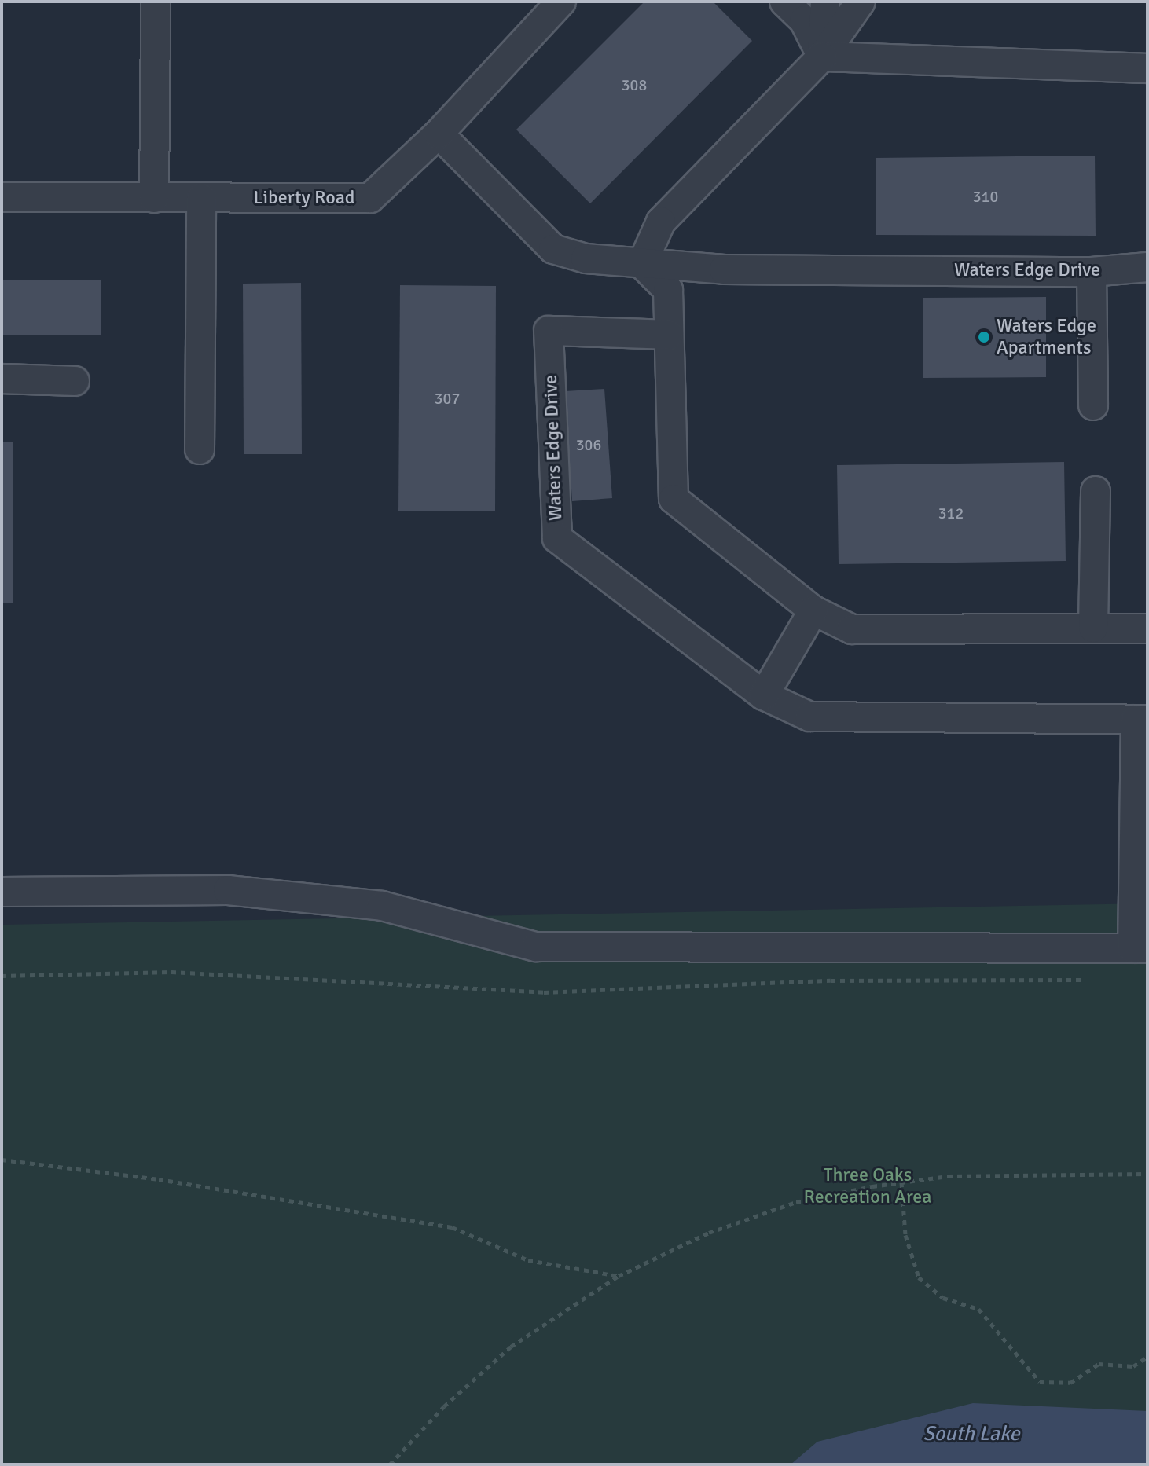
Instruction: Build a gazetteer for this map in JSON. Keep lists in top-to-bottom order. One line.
{"streets":{"street":["Liberty Road","Waters Edge Drive"]},"crossings":[["Liberty Road","Waters Edge Drive"]],"water":["South Lake"],"parks":["Three Oaks Recreation Area"],"places":["Waters Edge Apartments"],"house_numbers":["308","310","307","306","312"]}
